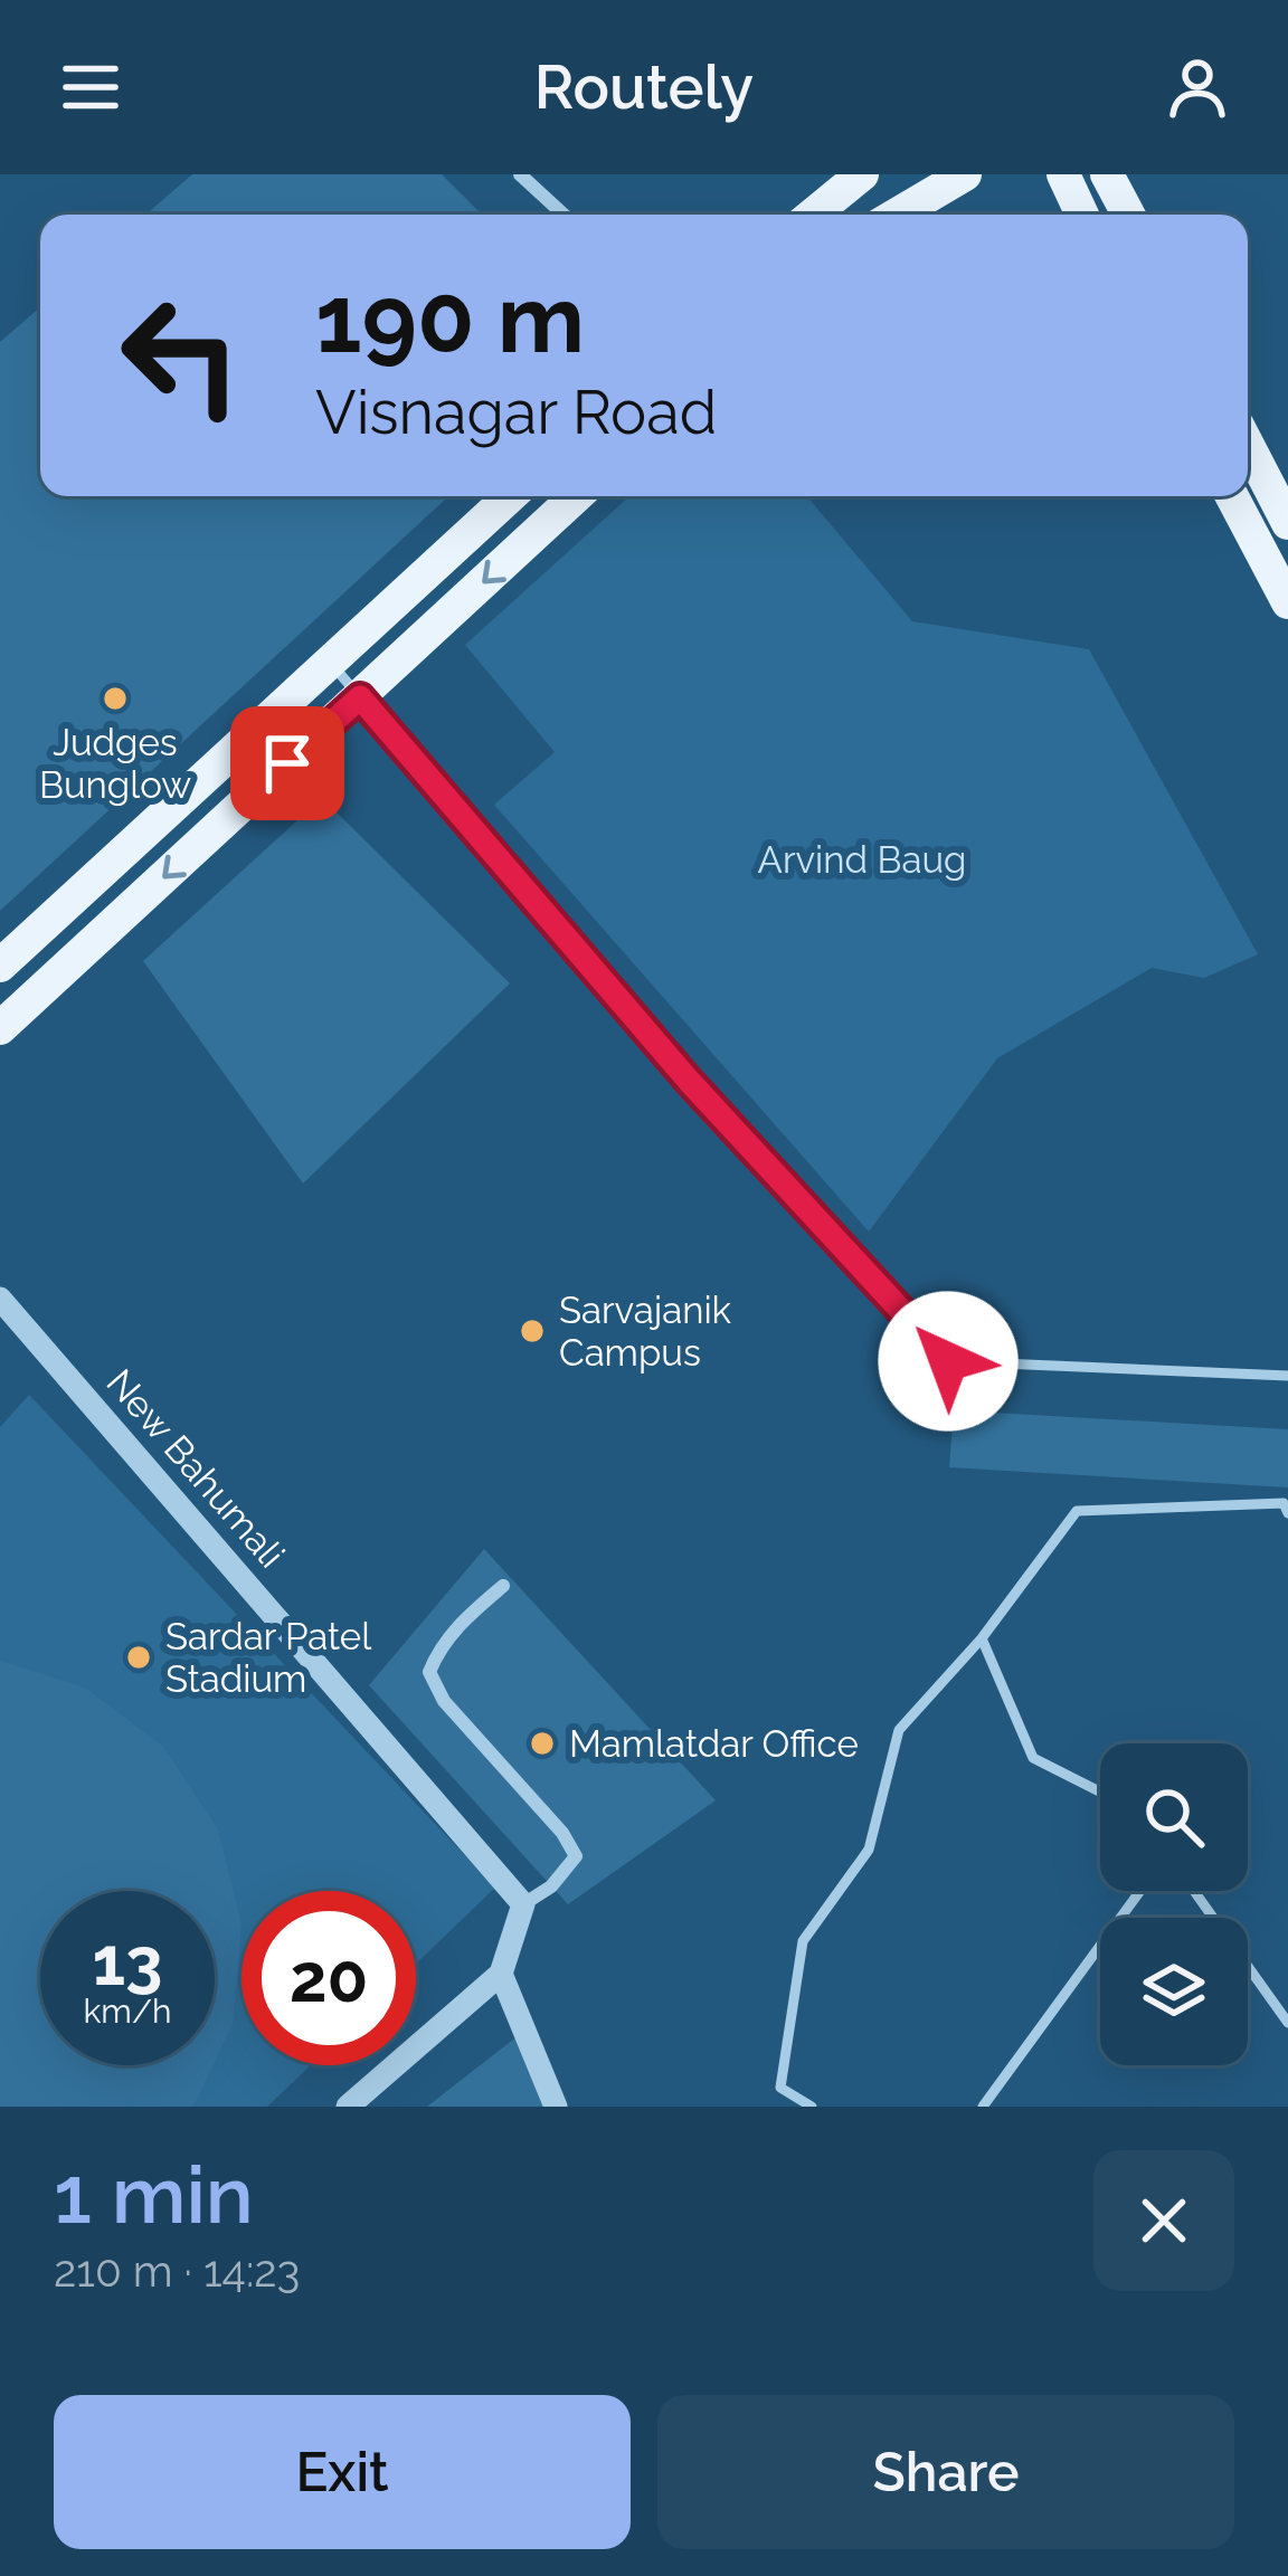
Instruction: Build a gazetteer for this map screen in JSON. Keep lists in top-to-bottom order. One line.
{"streets":{"street":["New Bahumali"]},"parks":["Arvind Baug"],"places":["Judges Bunglow","Sarvajanik Campus","Sardar Patel Stadium","Mamlatdar Office"],"page":{"header":"Routely","turn":["190 m","Visnagar Road"],"speed":"13 km/h","limit":"20","heading":["1 min","210 m · 14:23"],"buttons":["Exit","Share"]}}
